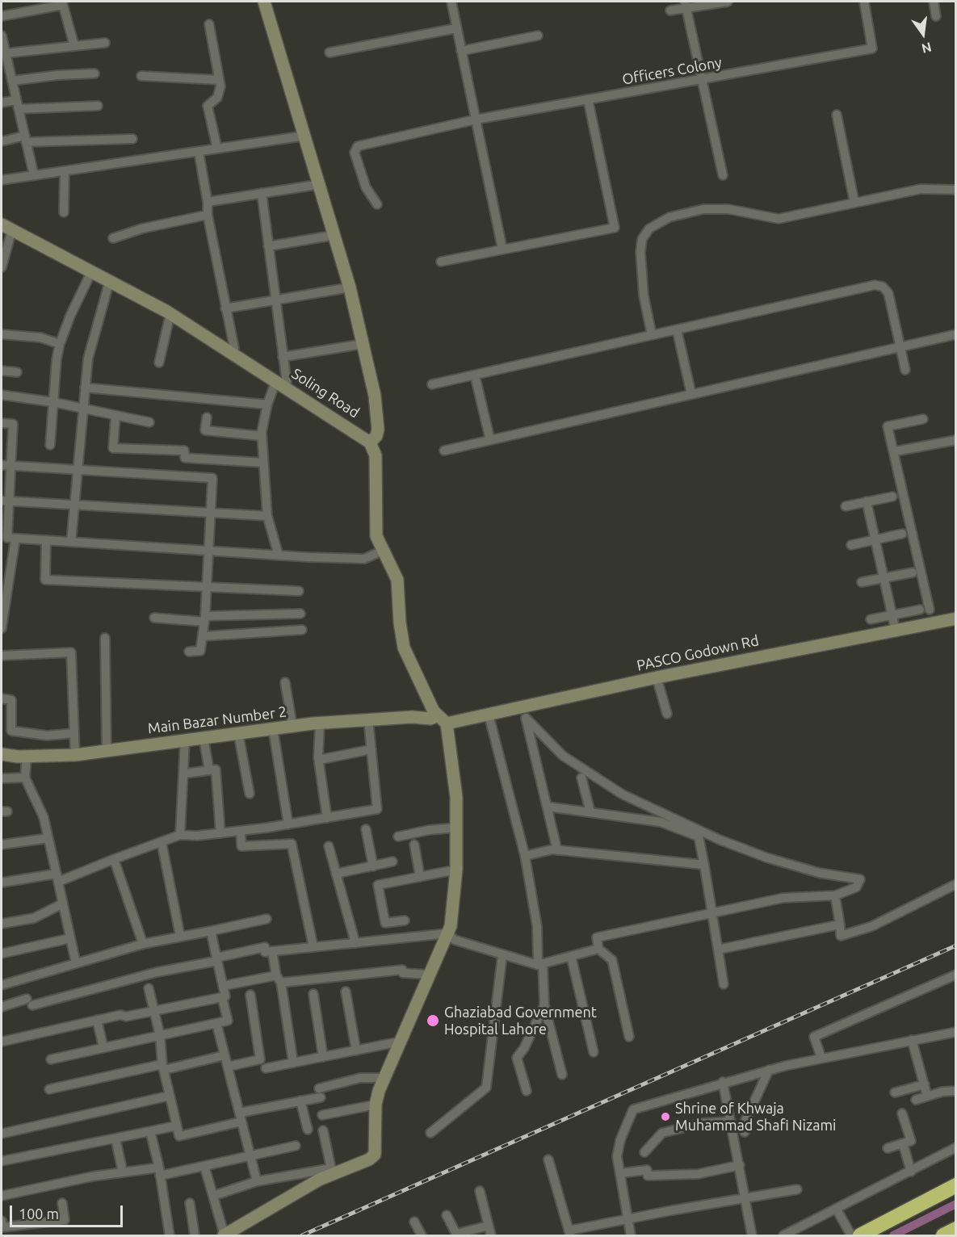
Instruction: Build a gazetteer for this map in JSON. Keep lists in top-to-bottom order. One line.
{"streets":{"street":["Officers Colony","Soling Road","PASCO Godown Rd","Main Bazar Number 2"]},"places":["Ghaziabad Government Hospital Lahore","Shrine of Khwaja Muhammad Shafi Nizami"],"scale_bar":"100 m","north":"bottom"}
